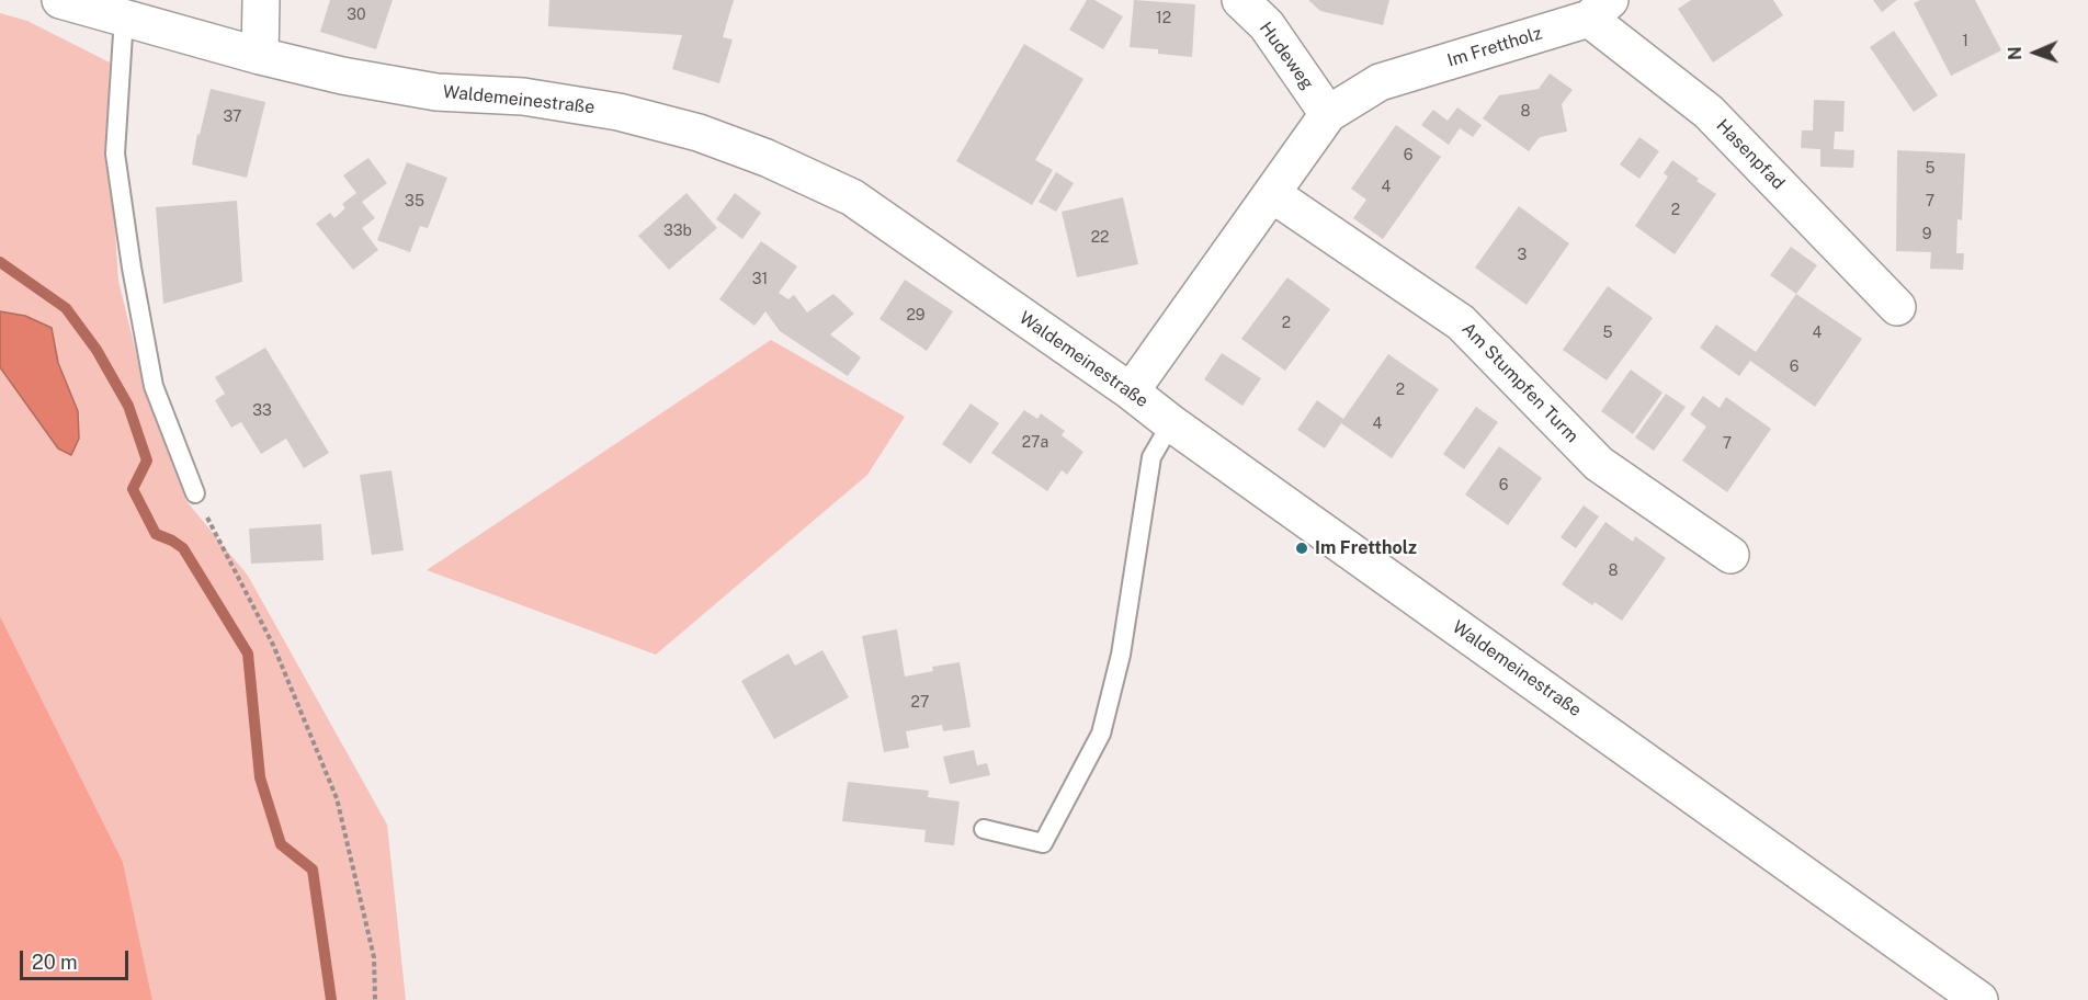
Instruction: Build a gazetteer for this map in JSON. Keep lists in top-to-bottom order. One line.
{"streets":{"street":["Im Frettholz","Hudeweg","Waldemeinestraße","Hasenpfad","Am Stumpfen Turm"]},"crossings":[["Im Frettholz","Hudeweg"],["Im Frettholz","Waldemeinestraße"],["Im Frettholz","Hasenpfad"],["Im Frettholz","Am Stumpfen Turm"]],"places":["Im Frettholz"],"house_numbers":["30","12","1","8","37","6","5","4","35","7","2","33b","9","22","3","31","29","2","5","4","6","2","33","4","27a","7","6","8","27"],"scale_bar":"20 m","north":"left"}
